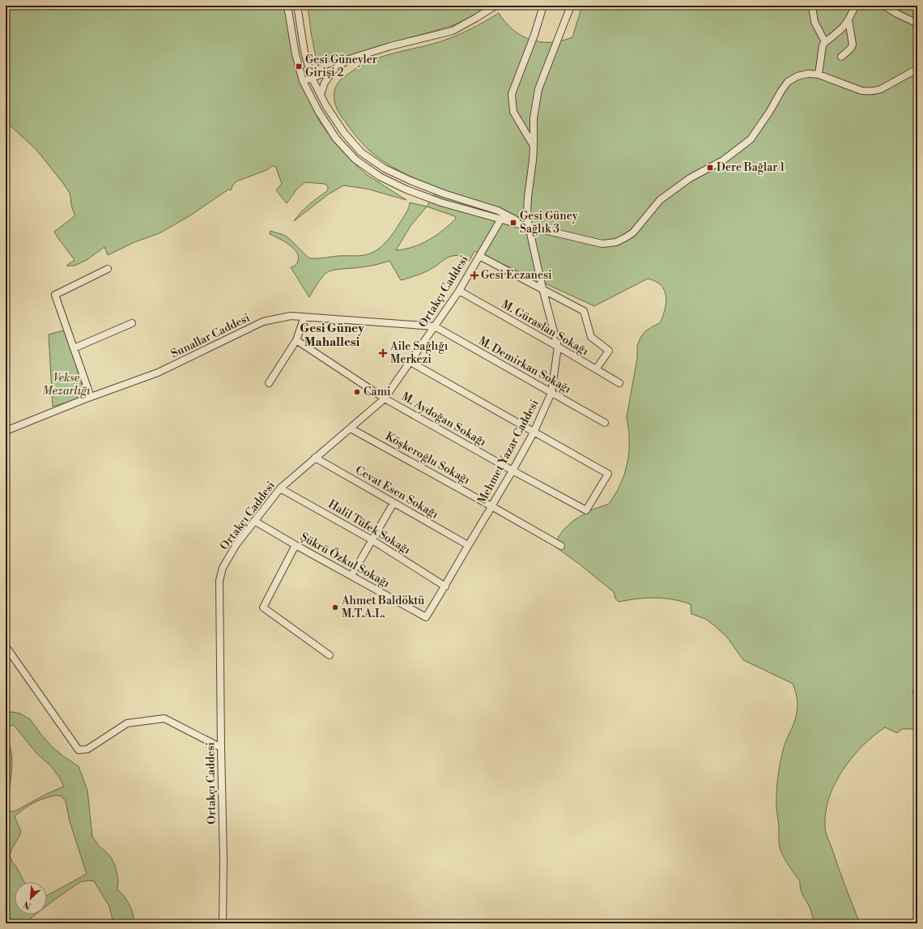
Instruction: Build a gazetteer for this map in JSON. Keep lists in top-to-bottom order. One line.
{"streets":{"street":["Ortakçı Caddesi","M. Güraslan Sokağı","Sunallar Caddesi","M. Demirkan Sokağı","M. Aydoğan Sokağı","Mehmet Yazar Caddesi","Köşkeroğlu Sokağı","Cevat Esen Sokağı","Halil Tüfek Sokağı","Şükrü Özkul Sokağı"]},"crossings":[["Ortakçı Caddesi","M. Güraslan Sokağı"],["Ortakçı Caddesi","Sunallar Caddesi"],["Ortakçı Caddesi","M. Demirkan Sokağı"],["Ortakçı Caddesi","M. Aydoğan Sokağı"],["Ortakçı Caddesi","Köşkeroğlu Sokağı"],["Ortakçı Caddesi","Cevat Esen Sokağı"],["Ortakçı Caddesi","Halil Tüfek Sokağı"],["Ortakçı Caddesi","Şükrü Özkul Sokağı"],["M. Güraslan Sokağı","Mehmet Yazar Caddesi"],["Sunallar Caddesi","M. Demirkan Sokağı"],["M. Demirkan Sokağı","Mehmet Yazar Caddesi"],["M. Aydoğan Sokağı","Mehmet Yazar Caddesi"],["Mehmet Yazar Caddesi","Köşkeroğlu Sokağı"],["Mehmet Yazar Caddesi","Cevat Esen Sokağı"],["Mehmet Yazar Caddesi","Halil Tüfek Sokağı"],["Mehmet Yazar Caddesi","Şükrü Özkul Sokağı"]],"districts":["Gesi Güney Mahallesi"],"parks":["Vekse Mezarlığı"],"places":{"transit":["Gesi Güneyler Girişi 2","Dere Bağlar 1","Gesi Güney Sağlık 3"],"health":["Gesi Eczanesi","Aile Sağlığı Merkezi"],"other":["Cami","Ahmet Baldöktü M.T.A.L."]},"north":"bottom left"}
